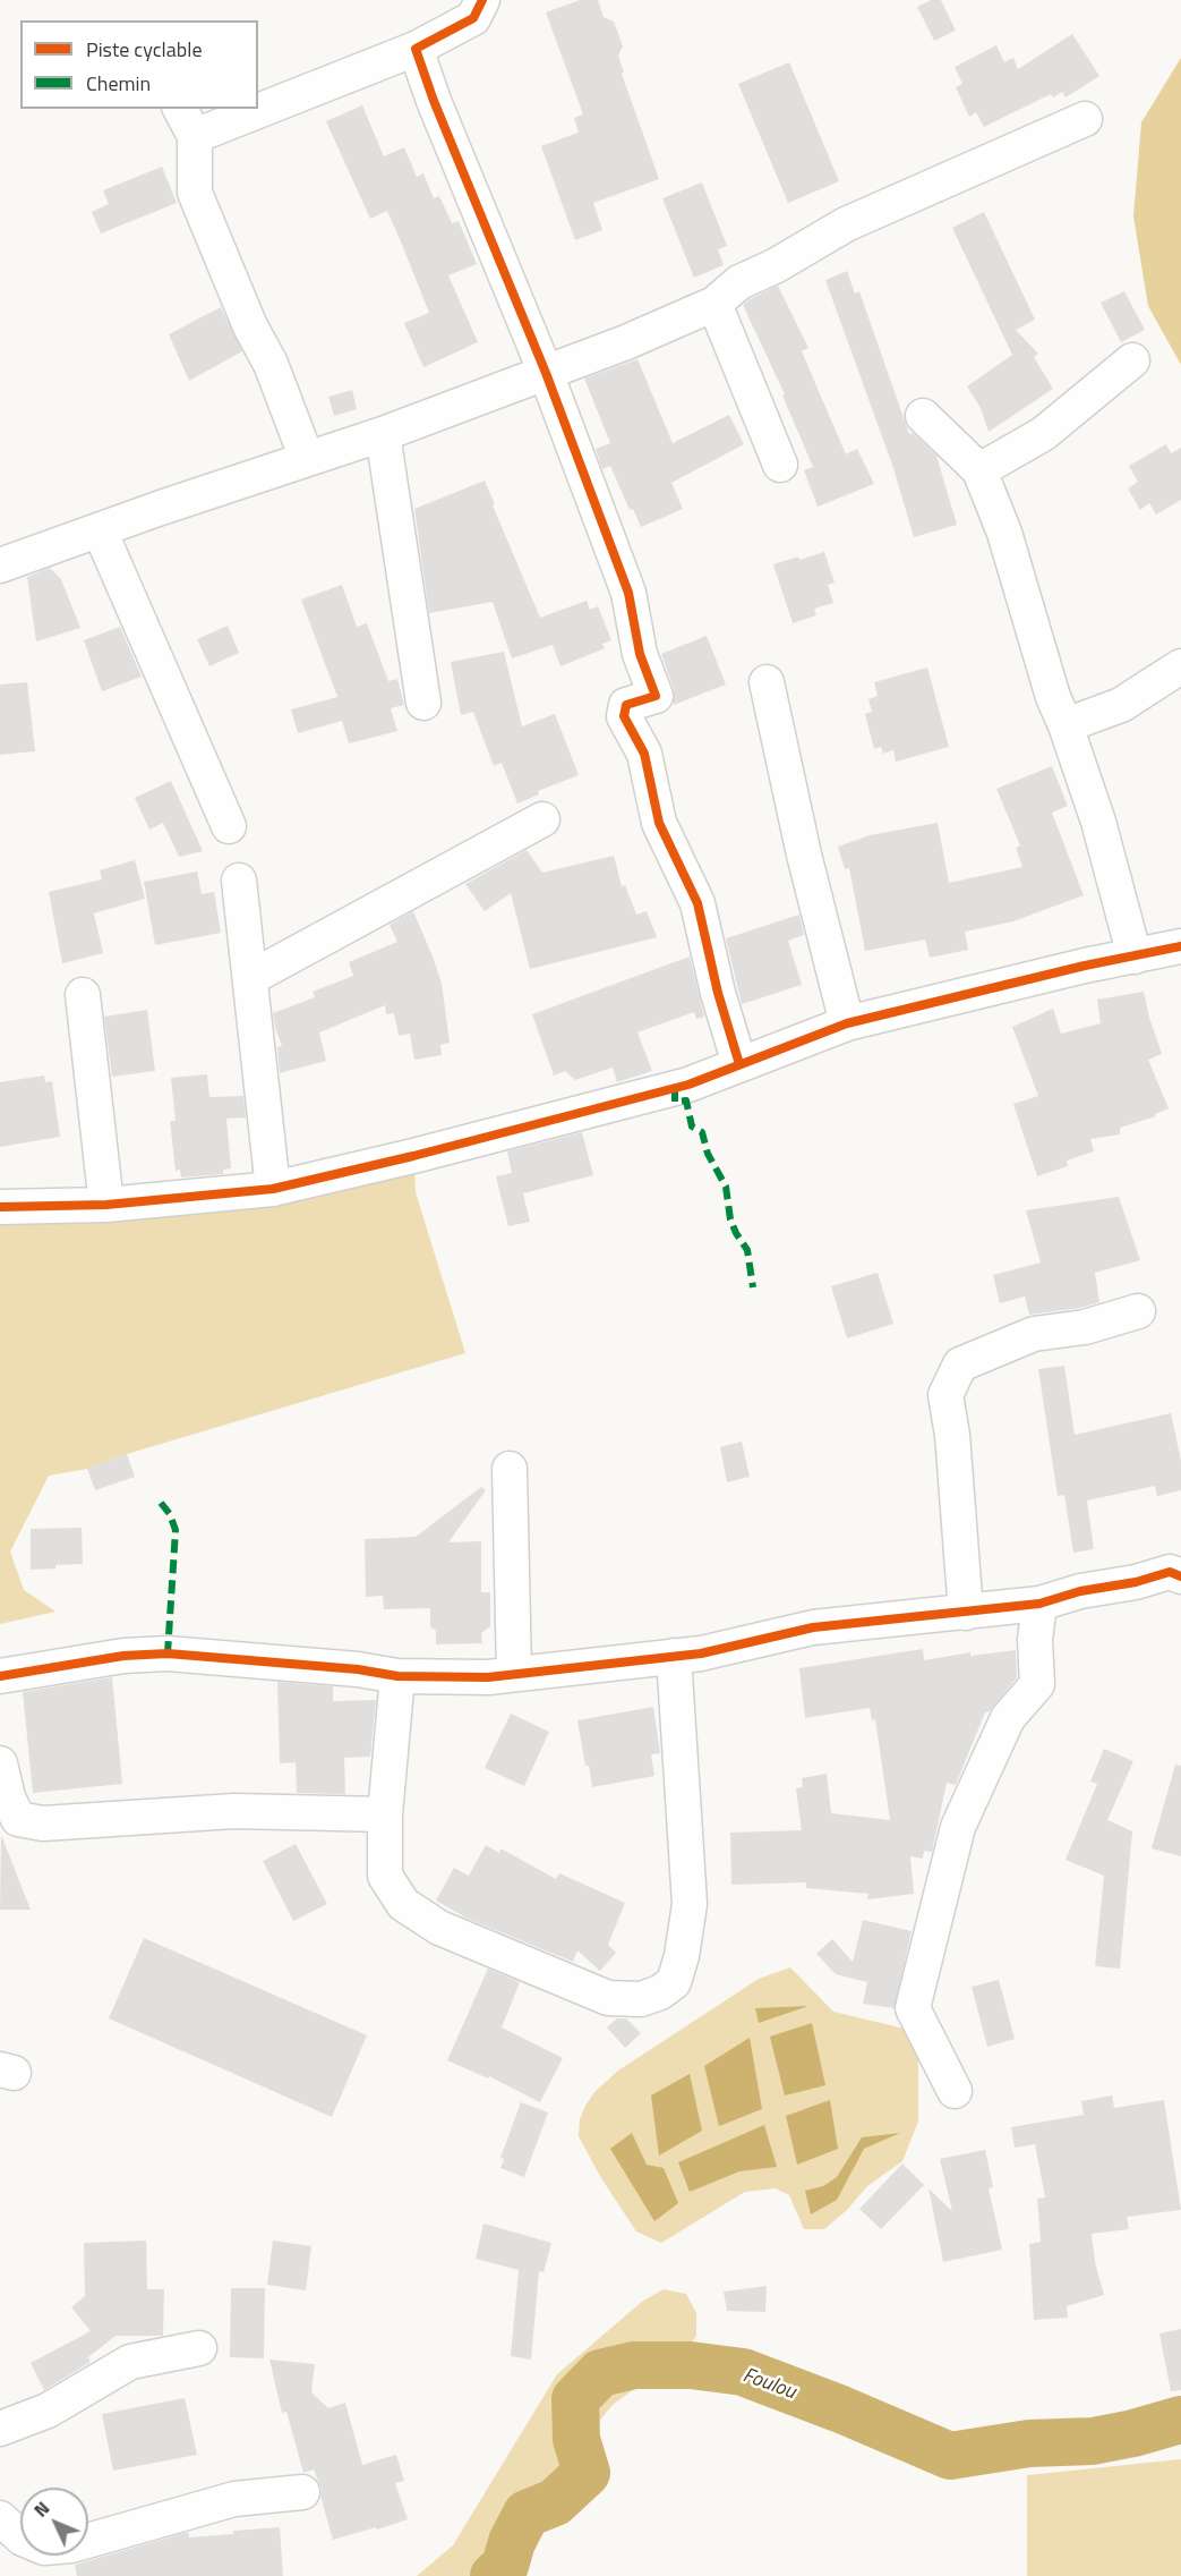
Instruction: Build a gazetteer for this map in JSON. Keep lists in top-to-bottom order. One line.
{"water":["Foulou"],"legend":["Piste cyclable","Chemin"],"north":"top left"}
